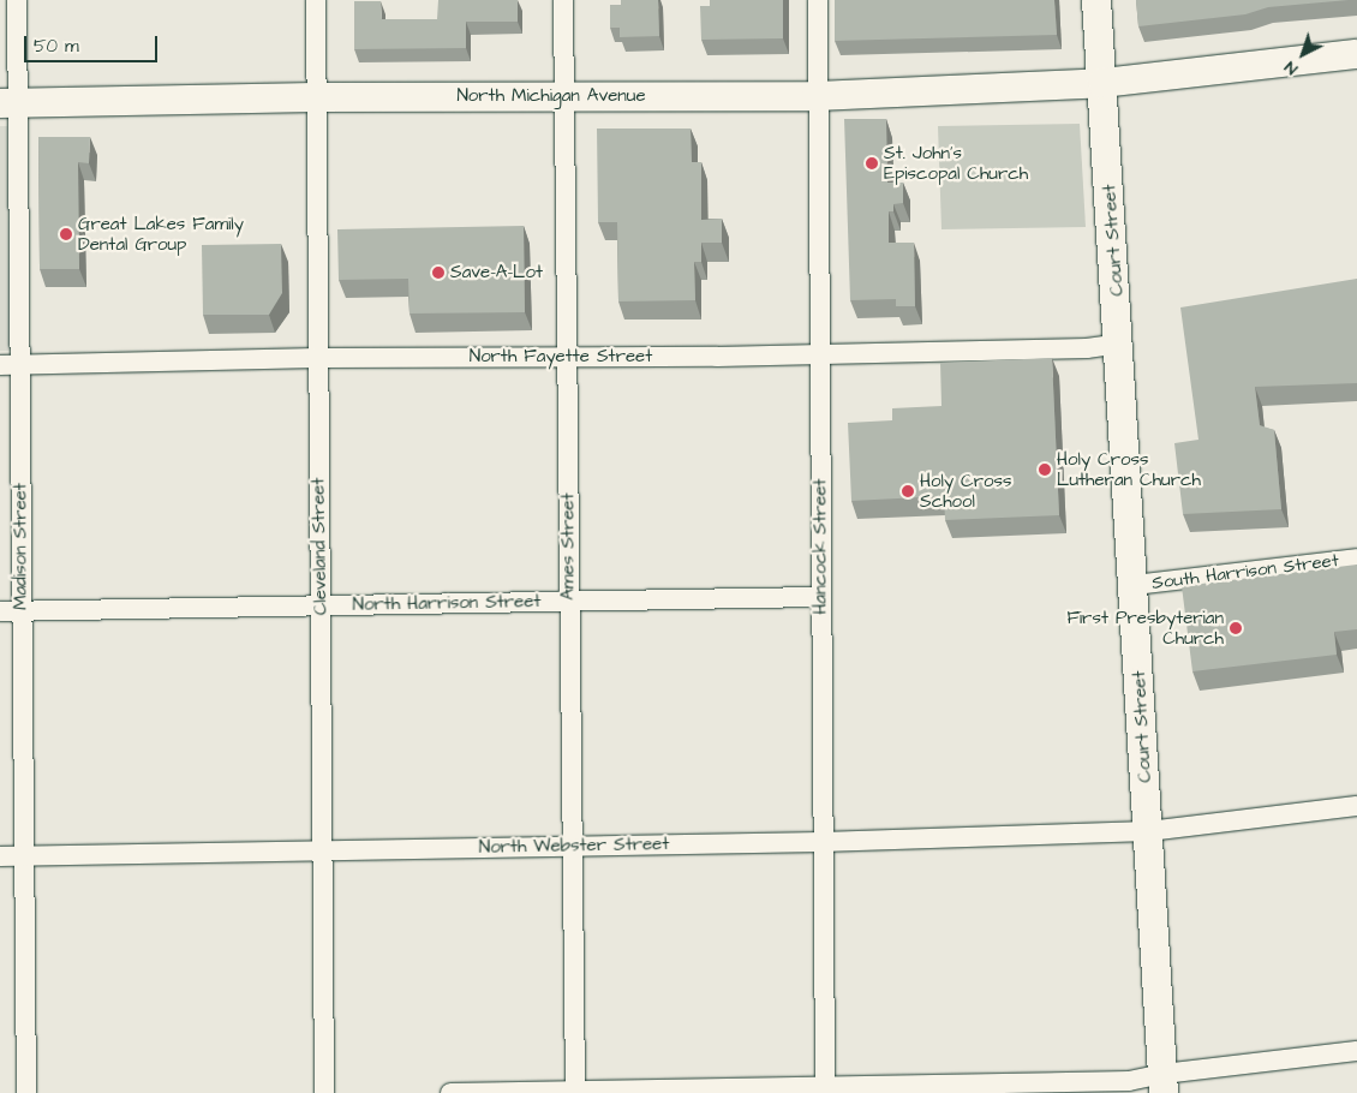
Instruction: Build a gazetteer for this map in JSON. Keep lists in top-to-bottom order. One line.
{"streets":{"main road":["North Michigan Avenue","Court Street"],"street":["North Fayette Street","Madison Street","Cleveland Street","Ames Street","Hancock Street","South Harrison Street","North Harrison Street","North Webster Street"]},"crossings":[["North Michigan Avenue","Court Street"],["North Michigan Avenue","Madison Street"],["North Michigan Avenue","Cleveland Street"],["North Michigan Avenue","Ames Street"],["North Michigan Avenue","Hancock Street"],["Court Street","North Fayette Street"],["Court Street","South Harrison Street"],["Court Street","North Webster Street"],["North Fayette Street","Madison Street"],["North Fayette Street","Cleveland Street"],["North Fayette Street","Ames Street"],["North Fayette Street","Hancock Street"],["Madison Street","North Harrison Street"],["Madison Street","North Webster Street"],["Cleveland Street","North Harrison Street"],["Cleveland Street","North Webster Street"],["Ames Street","North Harrison Street"],["Ames Street","North Webster Street"],["Hancock Street","North Harrison Street"],["Hancock Street","North Webster Street"]],"places":["St. John's Episcopal Church","Great Lakes Family Dental Group","Save-A-Lot","Holy Cross Lutheran Church","Holy Cross School","First Presbyterian Church"],"scale_bar":"50 m","north":"bottom left"}
